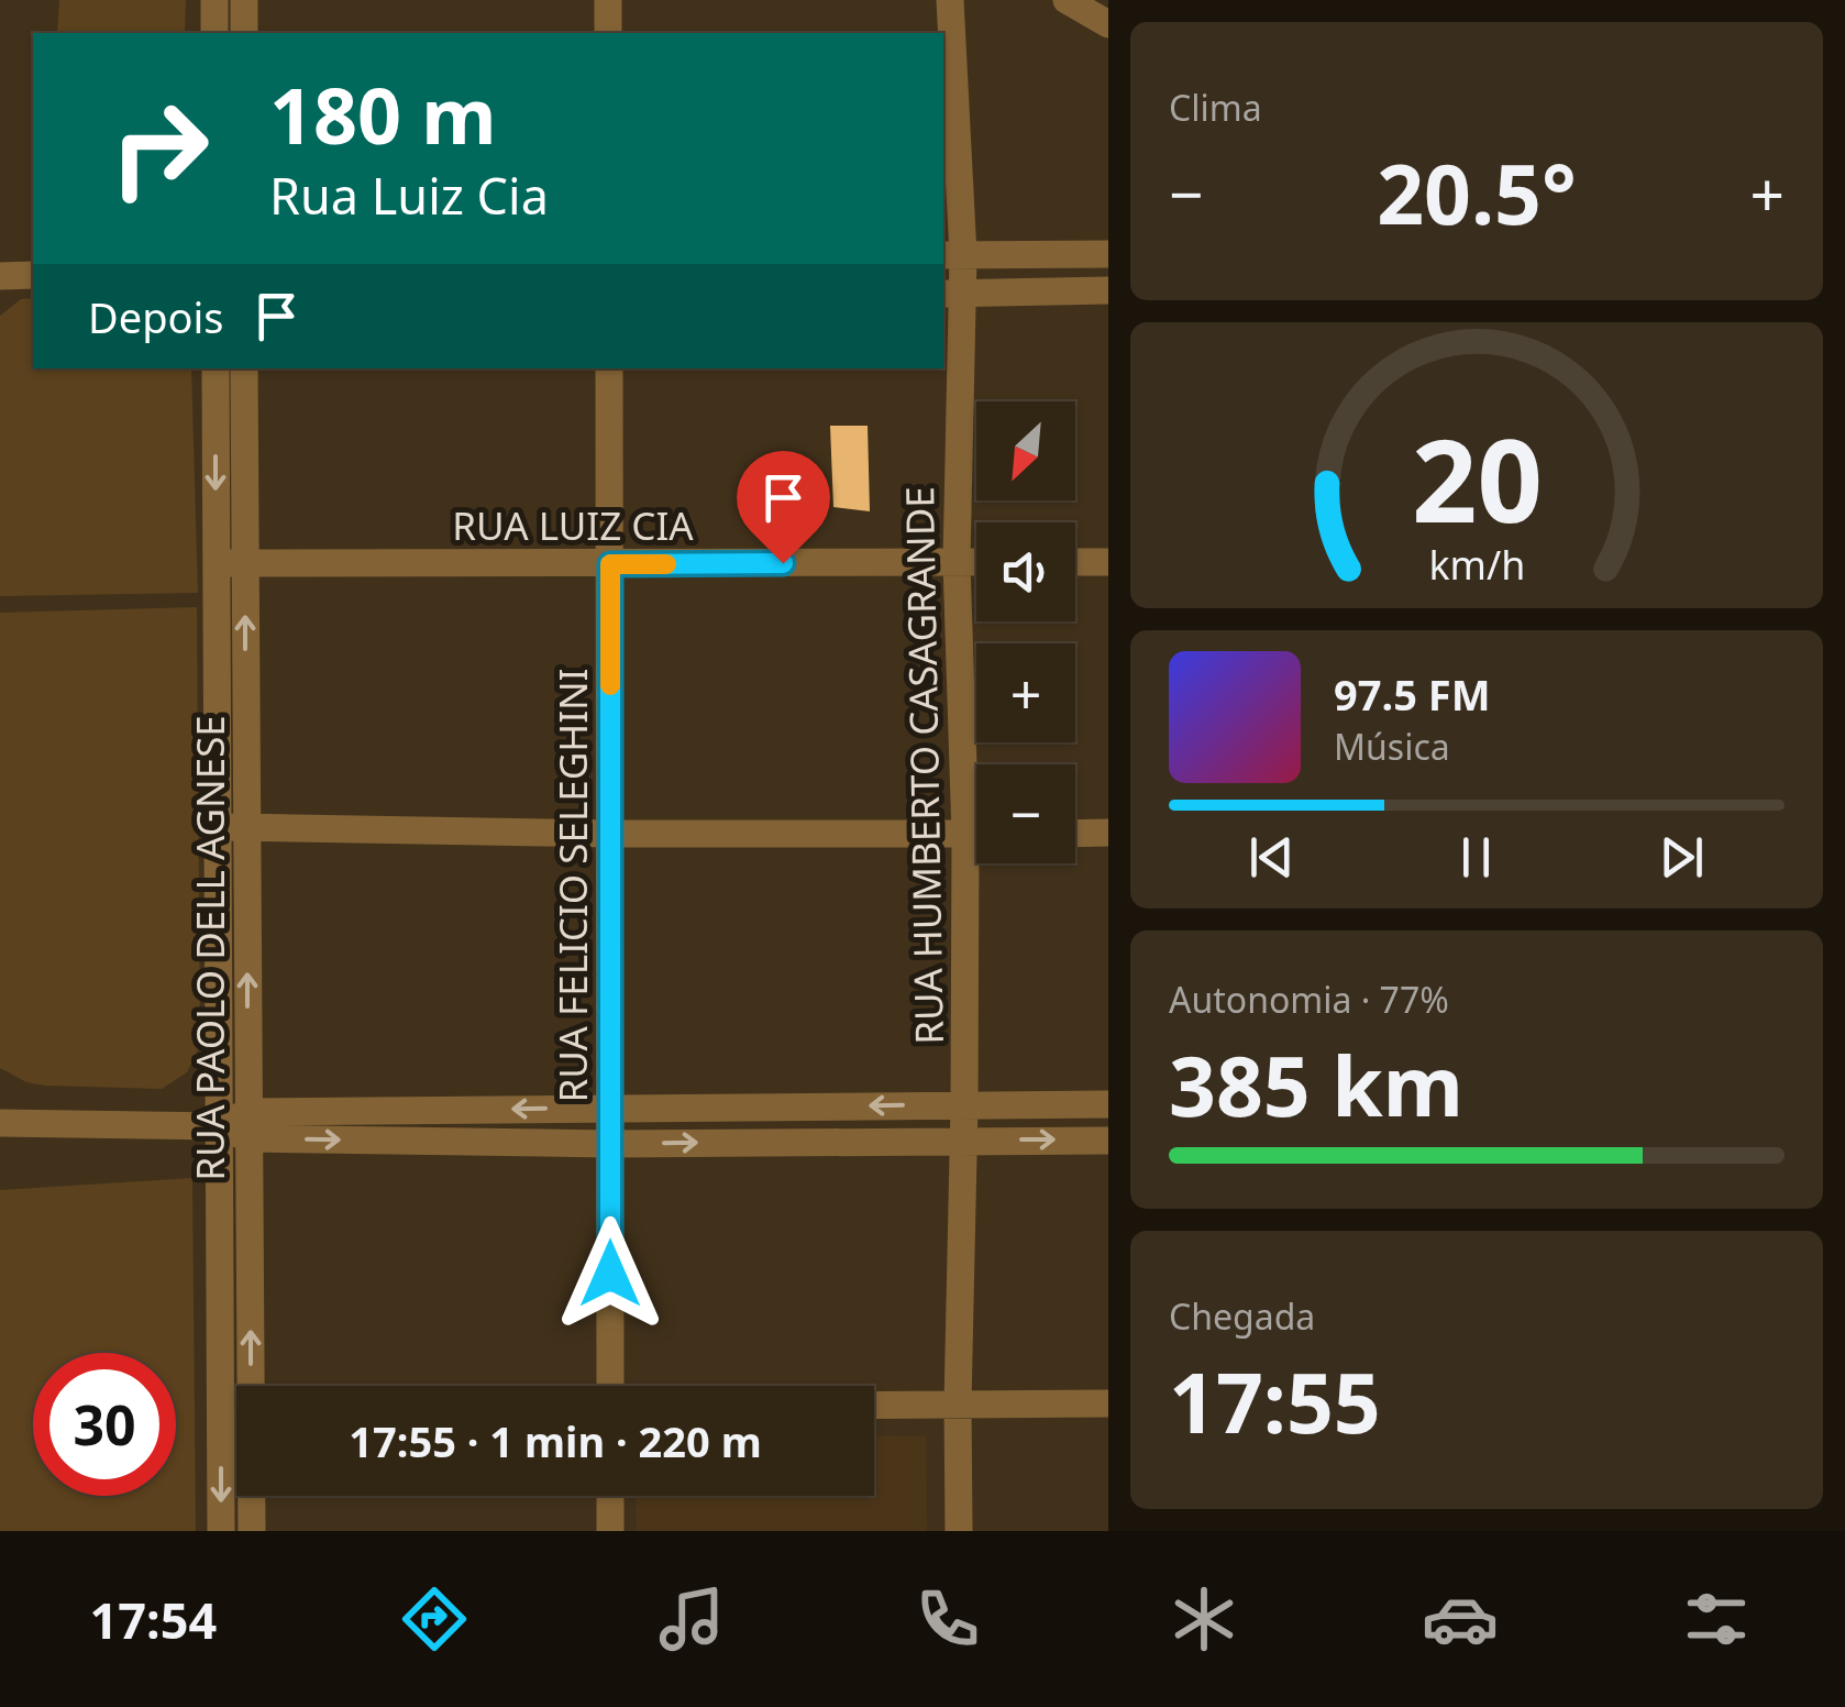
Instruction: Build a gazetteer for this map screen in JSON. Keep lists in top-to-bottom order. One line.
{"streets":{"street":["RUA LUIZ CIA","RUA HUMBERTO CASAGRANDE","RUA FELICIO SELEGHINI","RUA PAOLO DELL AGNESE"]},"crossings":[["RUA LUIZ CIA","RUA HUMBERTO CASAGRANDE"],["RUA LUIZ CIA","RUA FELICIO SELEGHINI"],["RUA LUIZ CIA","RUA PAOLO DELL AGNESE"]],"north":"bottom left","page":{"tile":["Clima",["Autonomia · 77%","385 km"],["Chegada","17:55"]],"turn":["180 m","Rua Luiz Cia"],"heat":["−","20.5°","+"],"then":"Depois","map_buttons":["+","−"],"song":["97.5 FM","Música"],"limit":"30","trip":"17:55 · 1 min · 220 m","tabs":"17:54","gauge":["20","km/h"]}}
